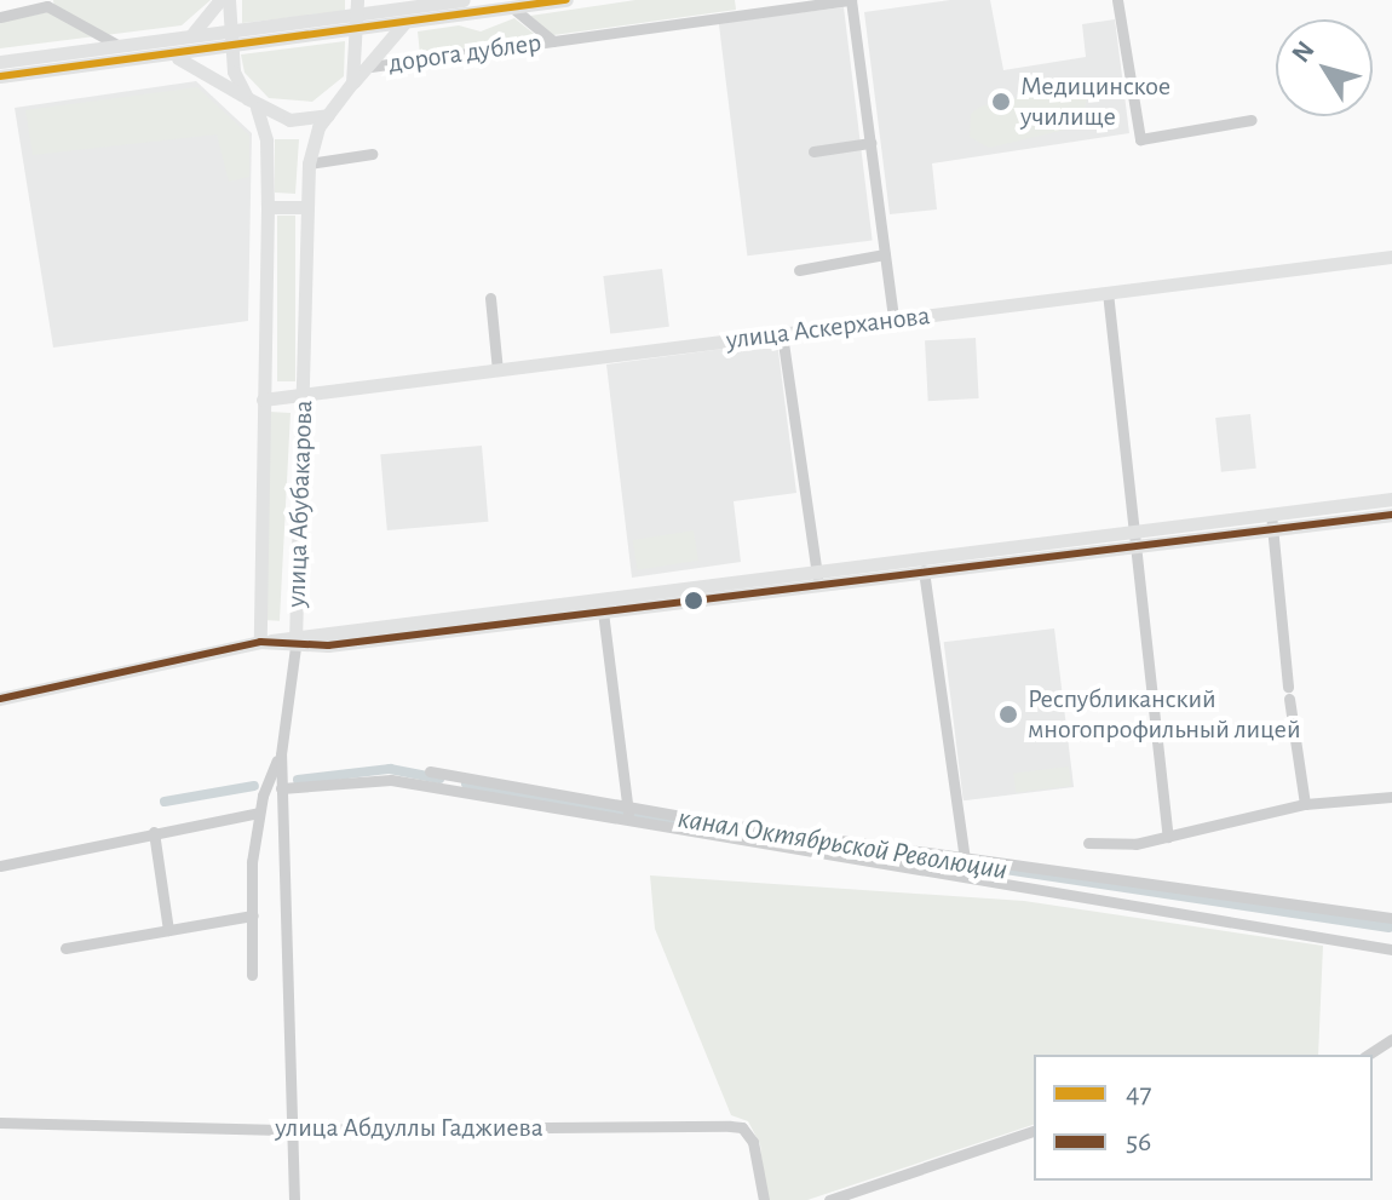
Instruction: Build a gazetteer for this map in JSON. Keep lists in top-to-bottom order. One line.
{"streets":{"main road":["улица Аскерханова","улица Абубакарова"],"street":["дорога дублер","улица Абдуллы Гаджиева"]},"crossings":[["улица Аскерханова","улица Абубакарова"],["улица Абубакарова","улица Абдуллы Гаджиева"]],"water":["канал Октябрьской Революции"],"places":["Медицинское училище","Республиканский многопрофильный лицей"],"lines":["transit line 47","transit line 56"],"legend":["47","56"],"north":"top left"}
